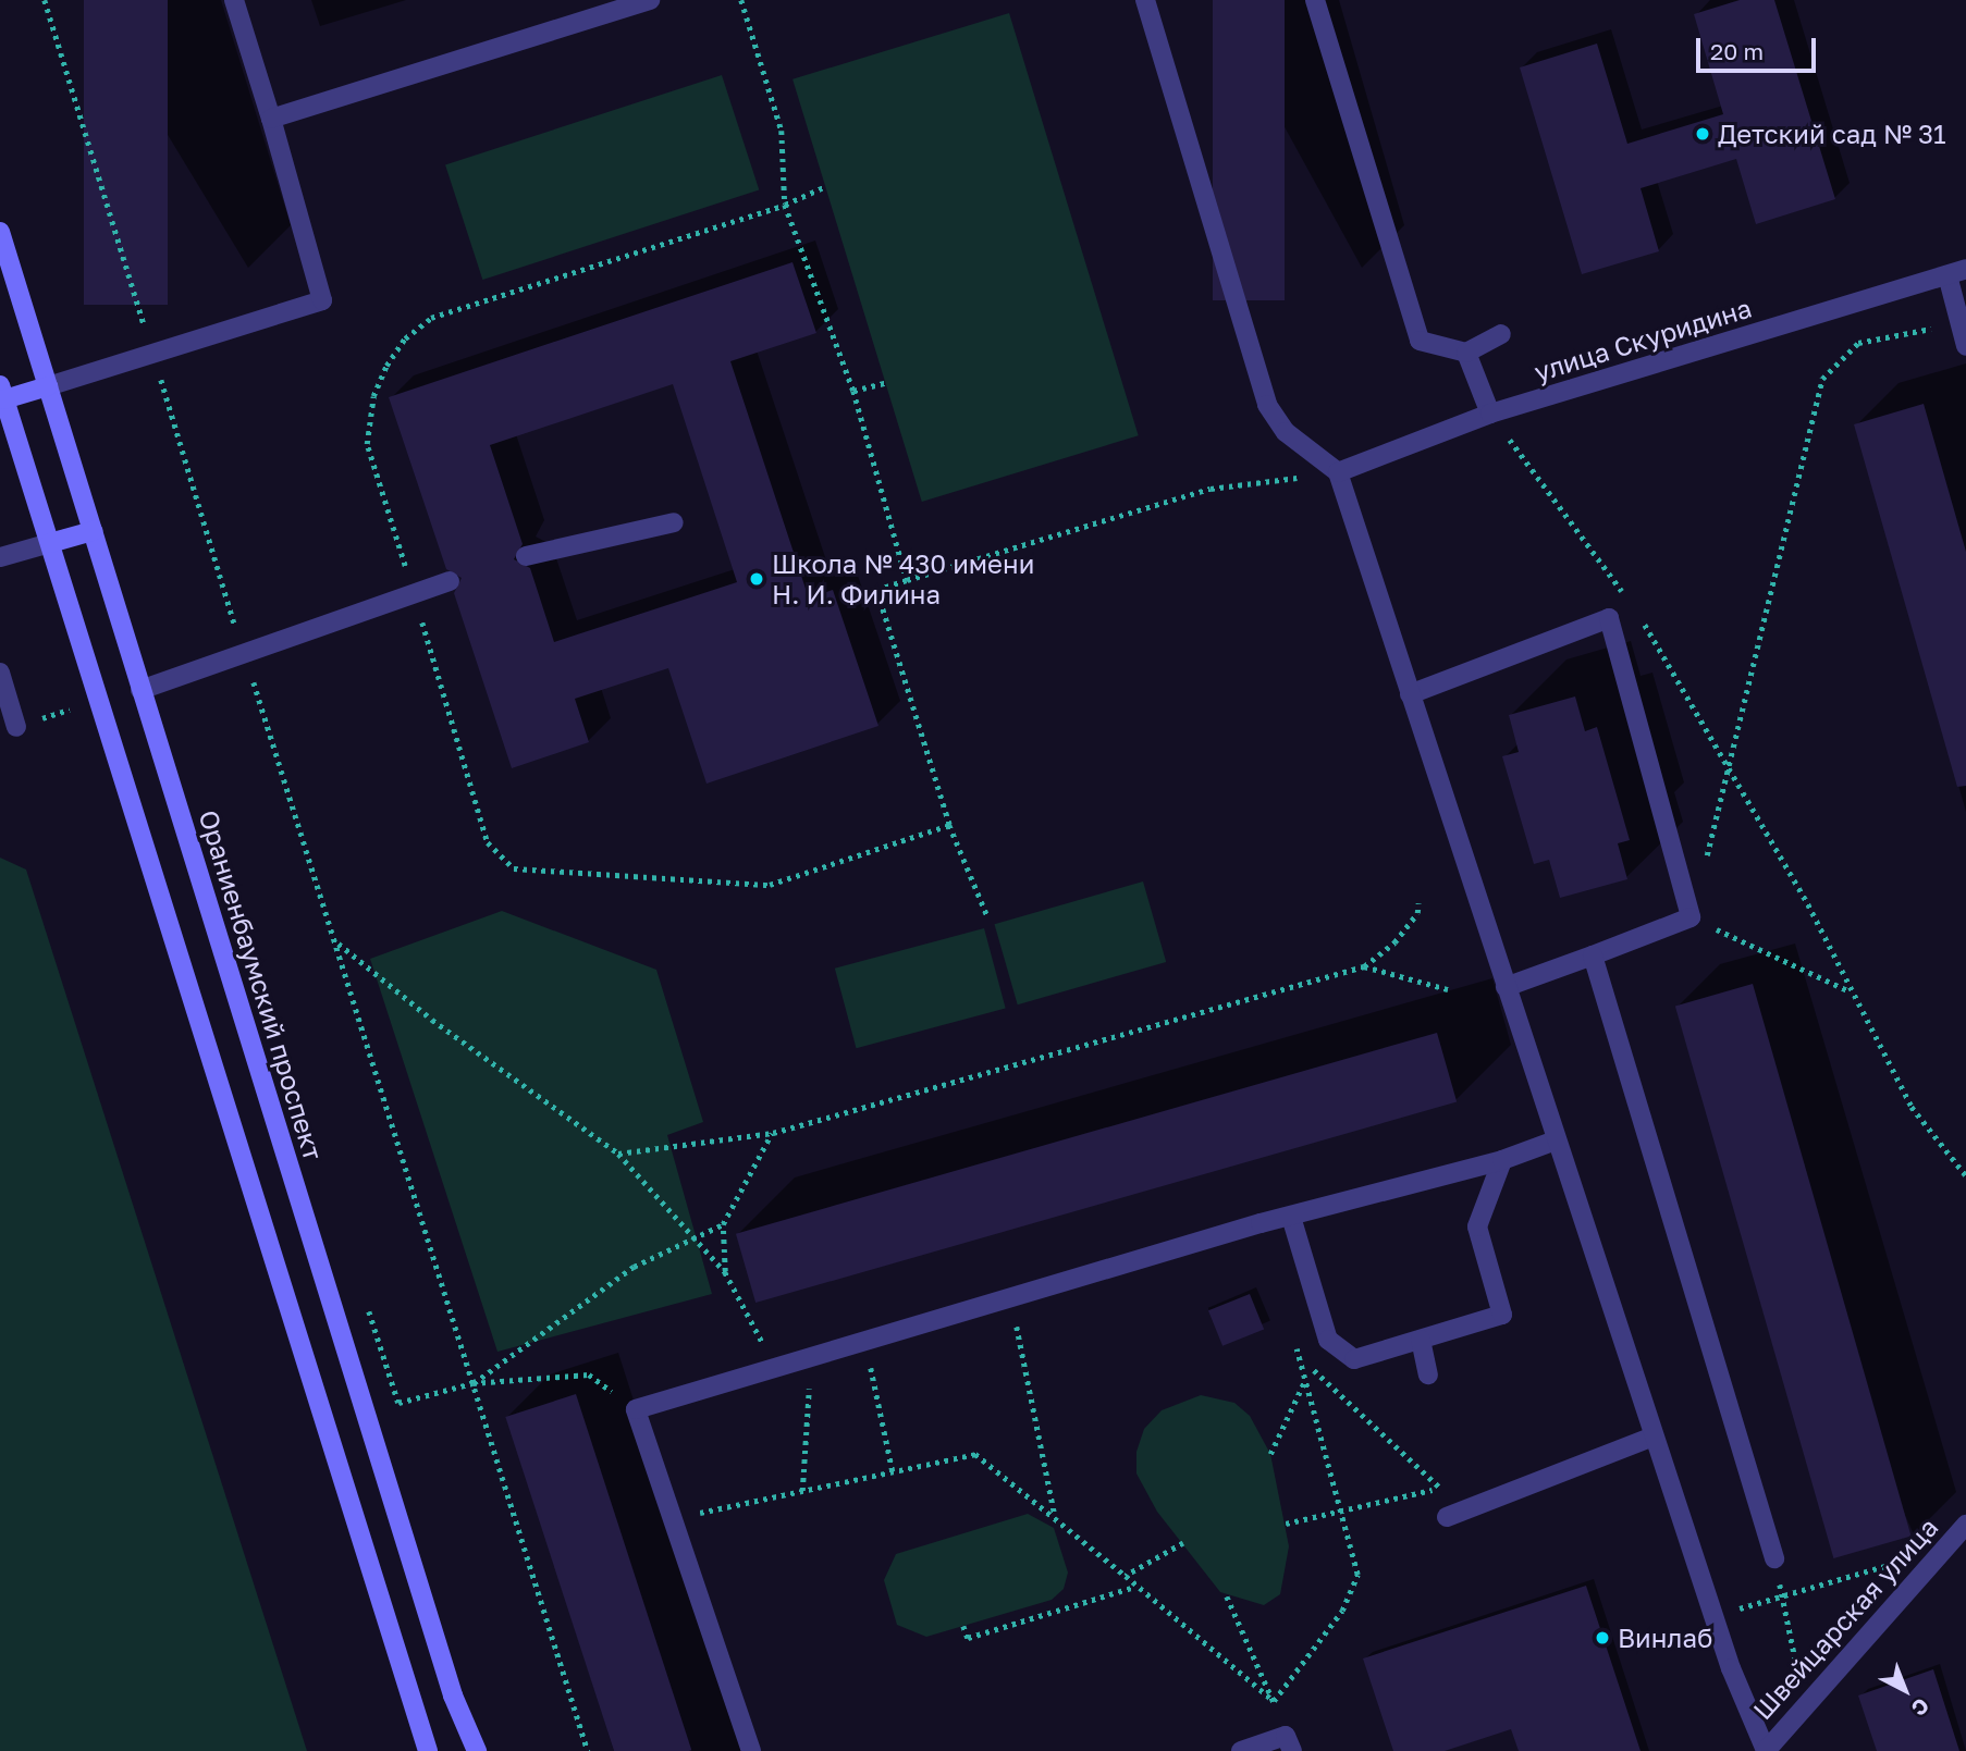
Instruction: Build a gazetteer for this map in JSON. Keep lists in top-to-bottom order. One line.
{"streets":{"main road":["Ораниенбаумский проспект"],"street":["улица Скуридина","Швейцарская улица"]},"places":["Детский сад № 31","Школа № 430 имени Н. И. Филина","Винлаб"],"scale_bar":"20 m","north":"bottom right"}
